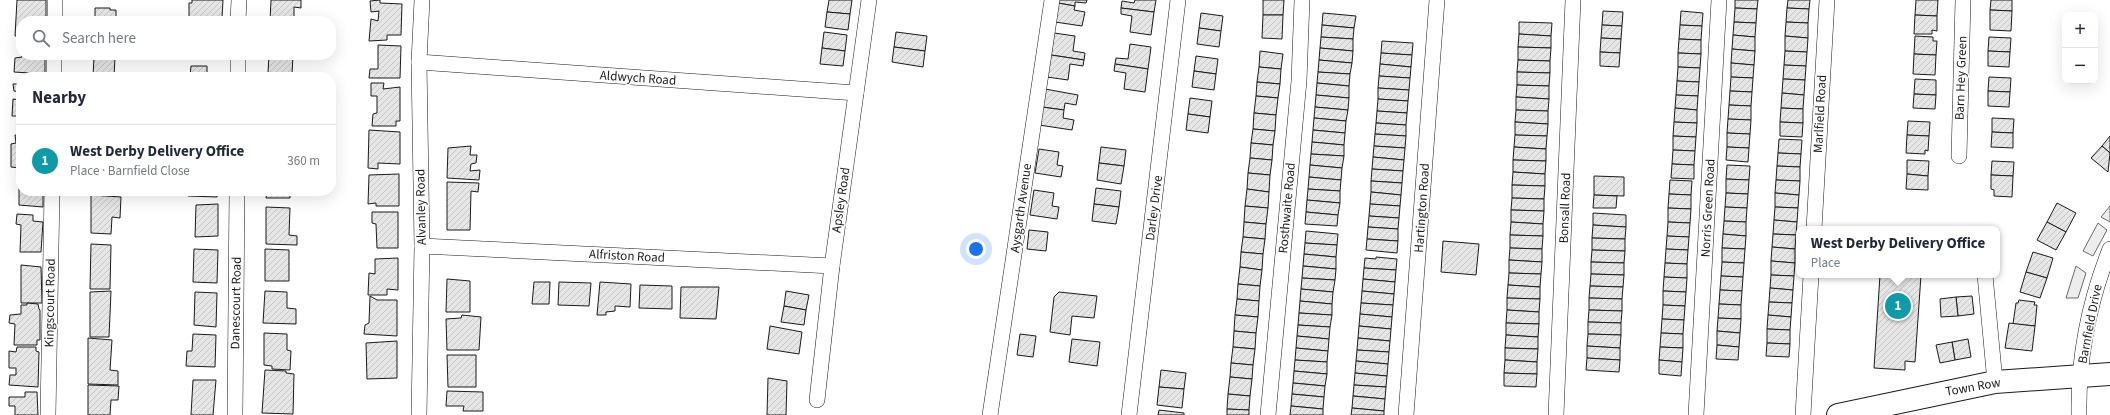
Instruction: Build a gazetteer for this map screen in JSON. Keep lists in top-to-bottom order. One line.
{"streets":{"street":["Aldwych Road","Barn Hey Green","Marlfield Road","Apsley Road","Alvanley Road","Aysgarth Avenue","Darley Drive","Rosthwaite Road","Hartington Road","Bonsall Road","Norris Green Road","Alfriston Road","Kingscourt Road","Danescourt Road","Barnfield Drive","Town Row"]},"crossings":[["Aldwych Road","Apsley Road"],["Aldwych Road","Alvanley Road"],["Apsley Road","Alfriston Road"],["Alvanley Road","Alfriston Road"],["Barnfield Drive","Town Row"]],"page":{"map_buttons":["+","−"],"search":"Search here","heading":"Nearby","list":[{"mark":"1","name":"West Derby Delivery Office","note":"Place · Barnfield Close","value":"360 m"}],"popup":["West Derby Delivery Office","Place"],"pins":"1"}}
